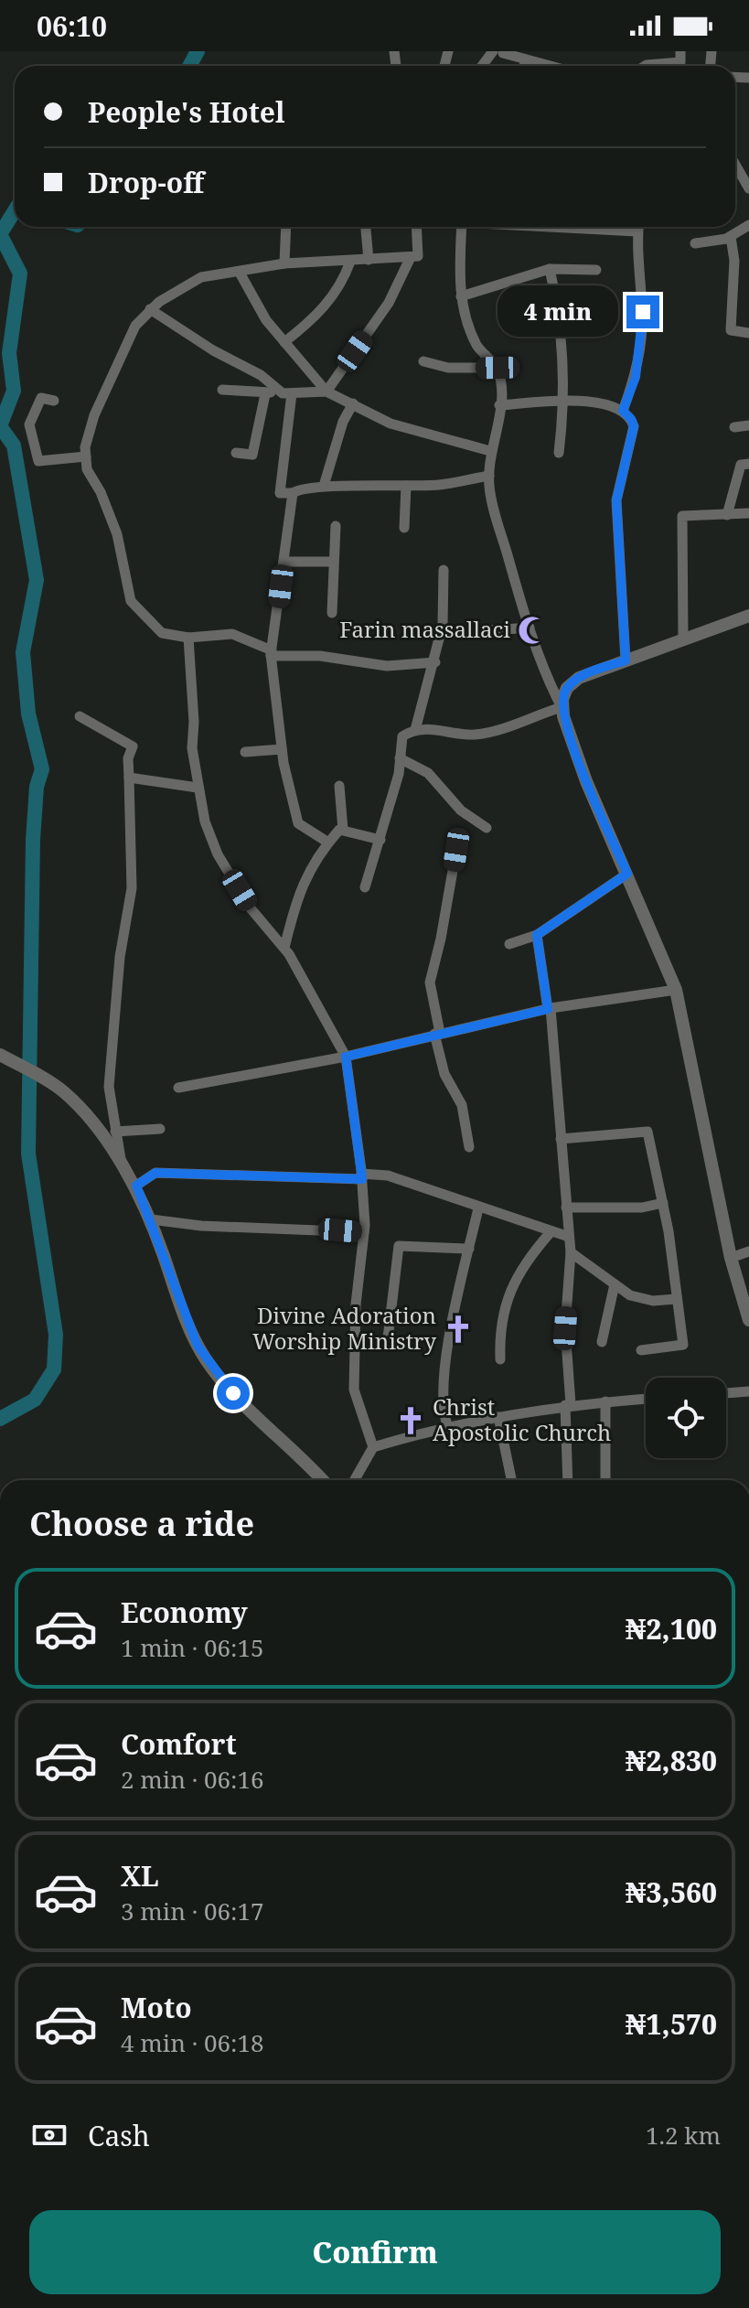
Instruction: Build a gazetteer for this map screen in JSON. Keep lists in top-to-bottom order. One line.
{"places":{"mosque":["Farin massallaci"],"church":["Divine Adoration Worship Ministry","Christ Apostolic Church"]},"page":{"status":"06:10","banner":["People's Hotel","Drop-off"],"bubble":"4 min","heading":"Choose a ride","list":[{"name":"Economy","note":"1 min · 06:15","value":"₦2,100"},{"name":"Comfort","note":"2 min · 06:16","value":"₦2,830"},{"name":"XL","note":"3 min · 06:17","value":"₦3,560"},{"name":"Moto","note":"4 min · 06:18","value":"₦1,570"}],"pay":["Cash","1.2 km"],"buttons":"Confirm"}}
